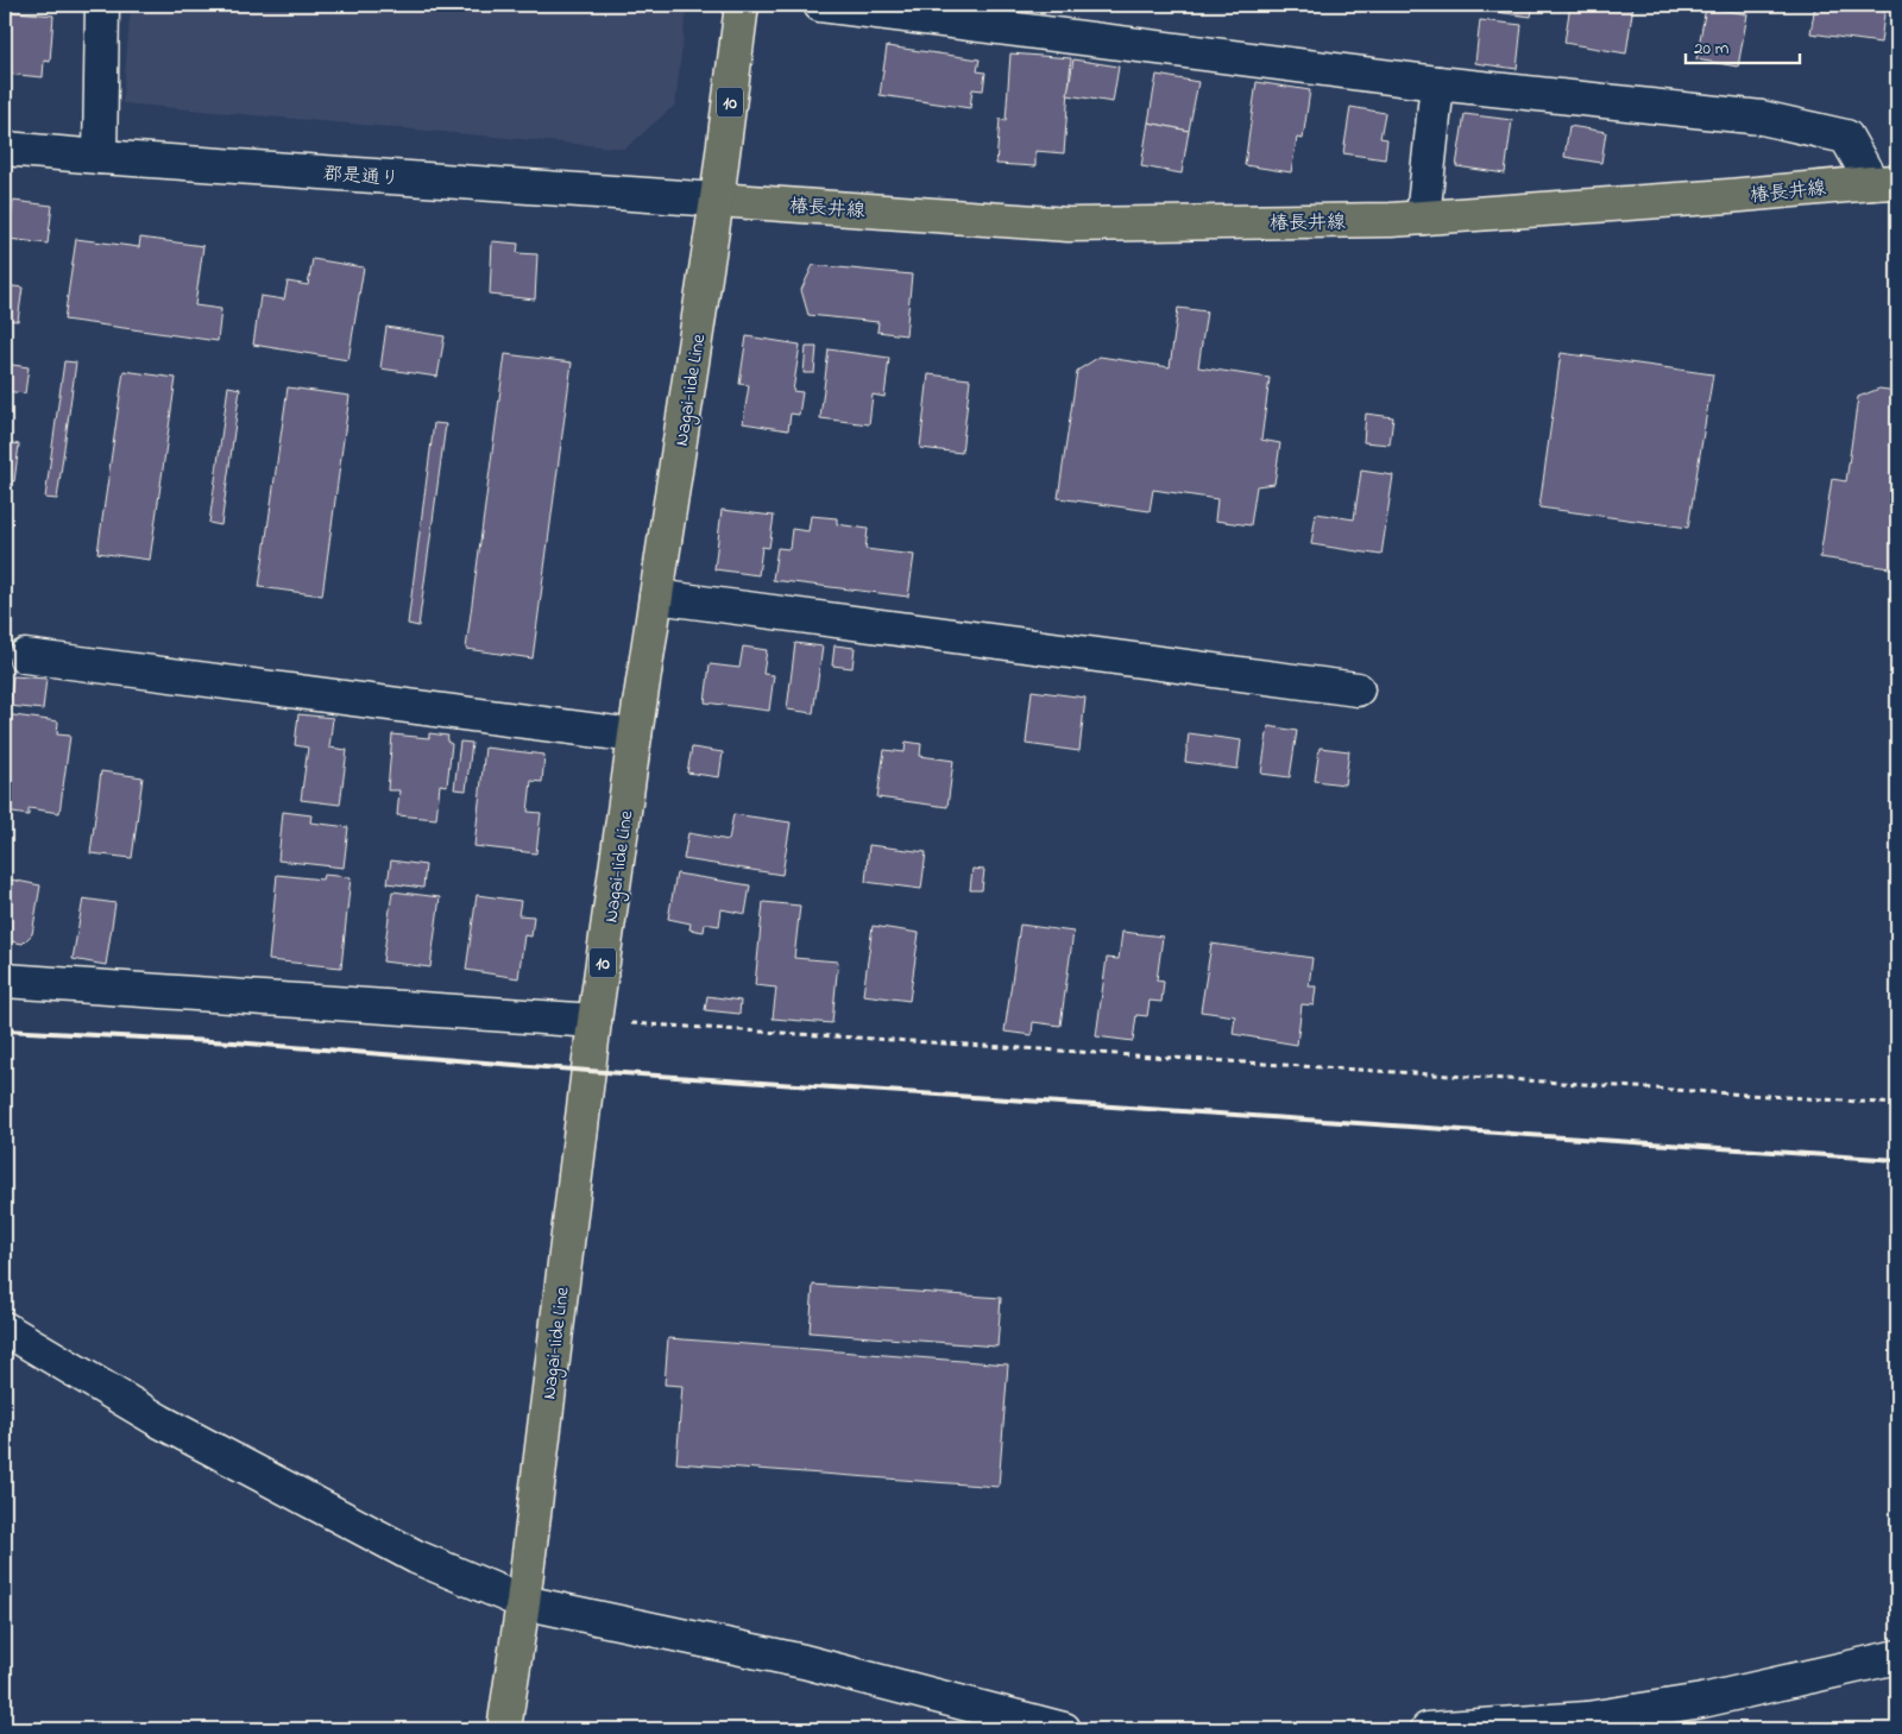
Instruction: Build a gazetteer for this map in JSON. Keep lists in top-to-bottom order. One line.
{"streets":{"main road":["10","椿長井線","Nagai-Iide Line"],"street":["郡是通り"]},"crossings":[["郡是通り","椿長井線"],["郡是通り","Nagai-Iide Line"],["椿長井線","Nagai-Iide Line"]],"scale_bar":"20 m"}
